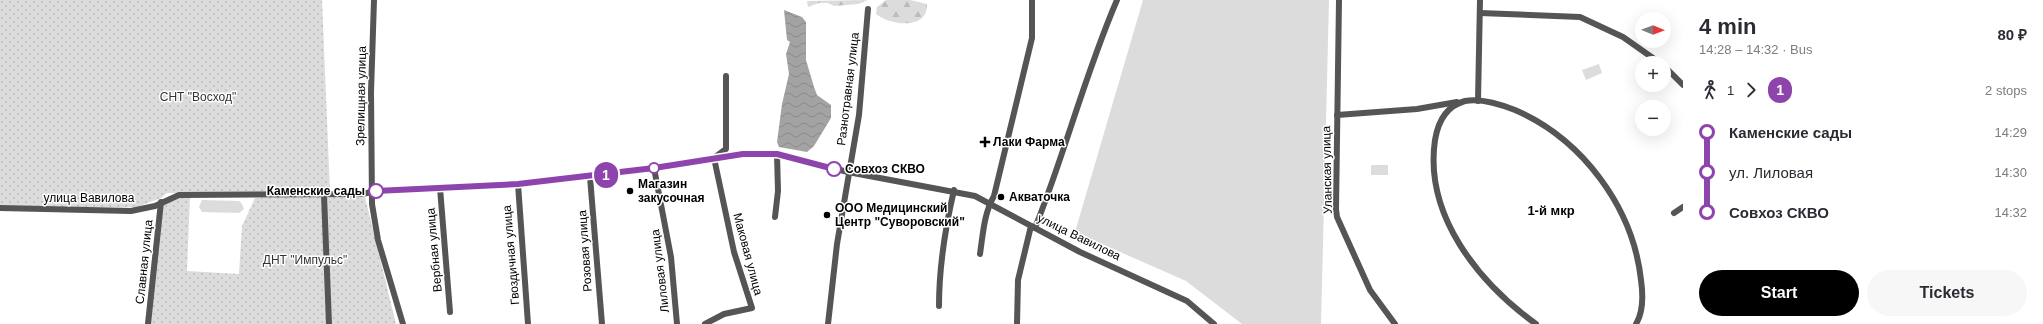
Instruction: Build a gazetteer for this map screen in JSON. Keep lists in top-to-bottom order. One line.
{"streets":{"street":["Разнотравная улица","Зрелищная улица","Уланская улица","улица Вавилова","Вербная улица","Розовая улица","Маковая улица","Гвоздичная улица","Славная улица","Лиловая улица"]},"crossings":[["Разнотравная улица","улица Вавилова"],["Зрелищная улица","улица Вавилова"],["улица Вавилова","Вербная улица"],["улица Вавилова","Розовая улица"],["улица Вавилова","Маковая улица"],["улица Вавилова","Гвоздичная улица"],["улица Вавилова","Славная улица"],["улица Вавилова","Лиловая улица"]],"districts":["1-й мкр"],"parks":["СНТ \"Восход\"","ДНТ \"Импульс\""],"places":{"health":["Лаки Фарма"],"other":["Совхоз СКВО","Каменские сады","Магазин закусочная","Акваточка","ООО Медицинский Центр \"Суворовский\""]},"lines":["bus line 1"],"north":"right","page":{"on_map":"1","heading":["4 min","14:28 – 14:32 · Bus","80 ₽"],"map_buttons":["+","−"],"legs":["1","1","2 stops"],"list":[{"name":"Каменские сады","value":"14:29"},{"name":"ул. Лиловая","value":"14:30"},{"name":"Совхоз СКВО","value":"14:32"}],"buttons":["Start","Tickets"]}}
